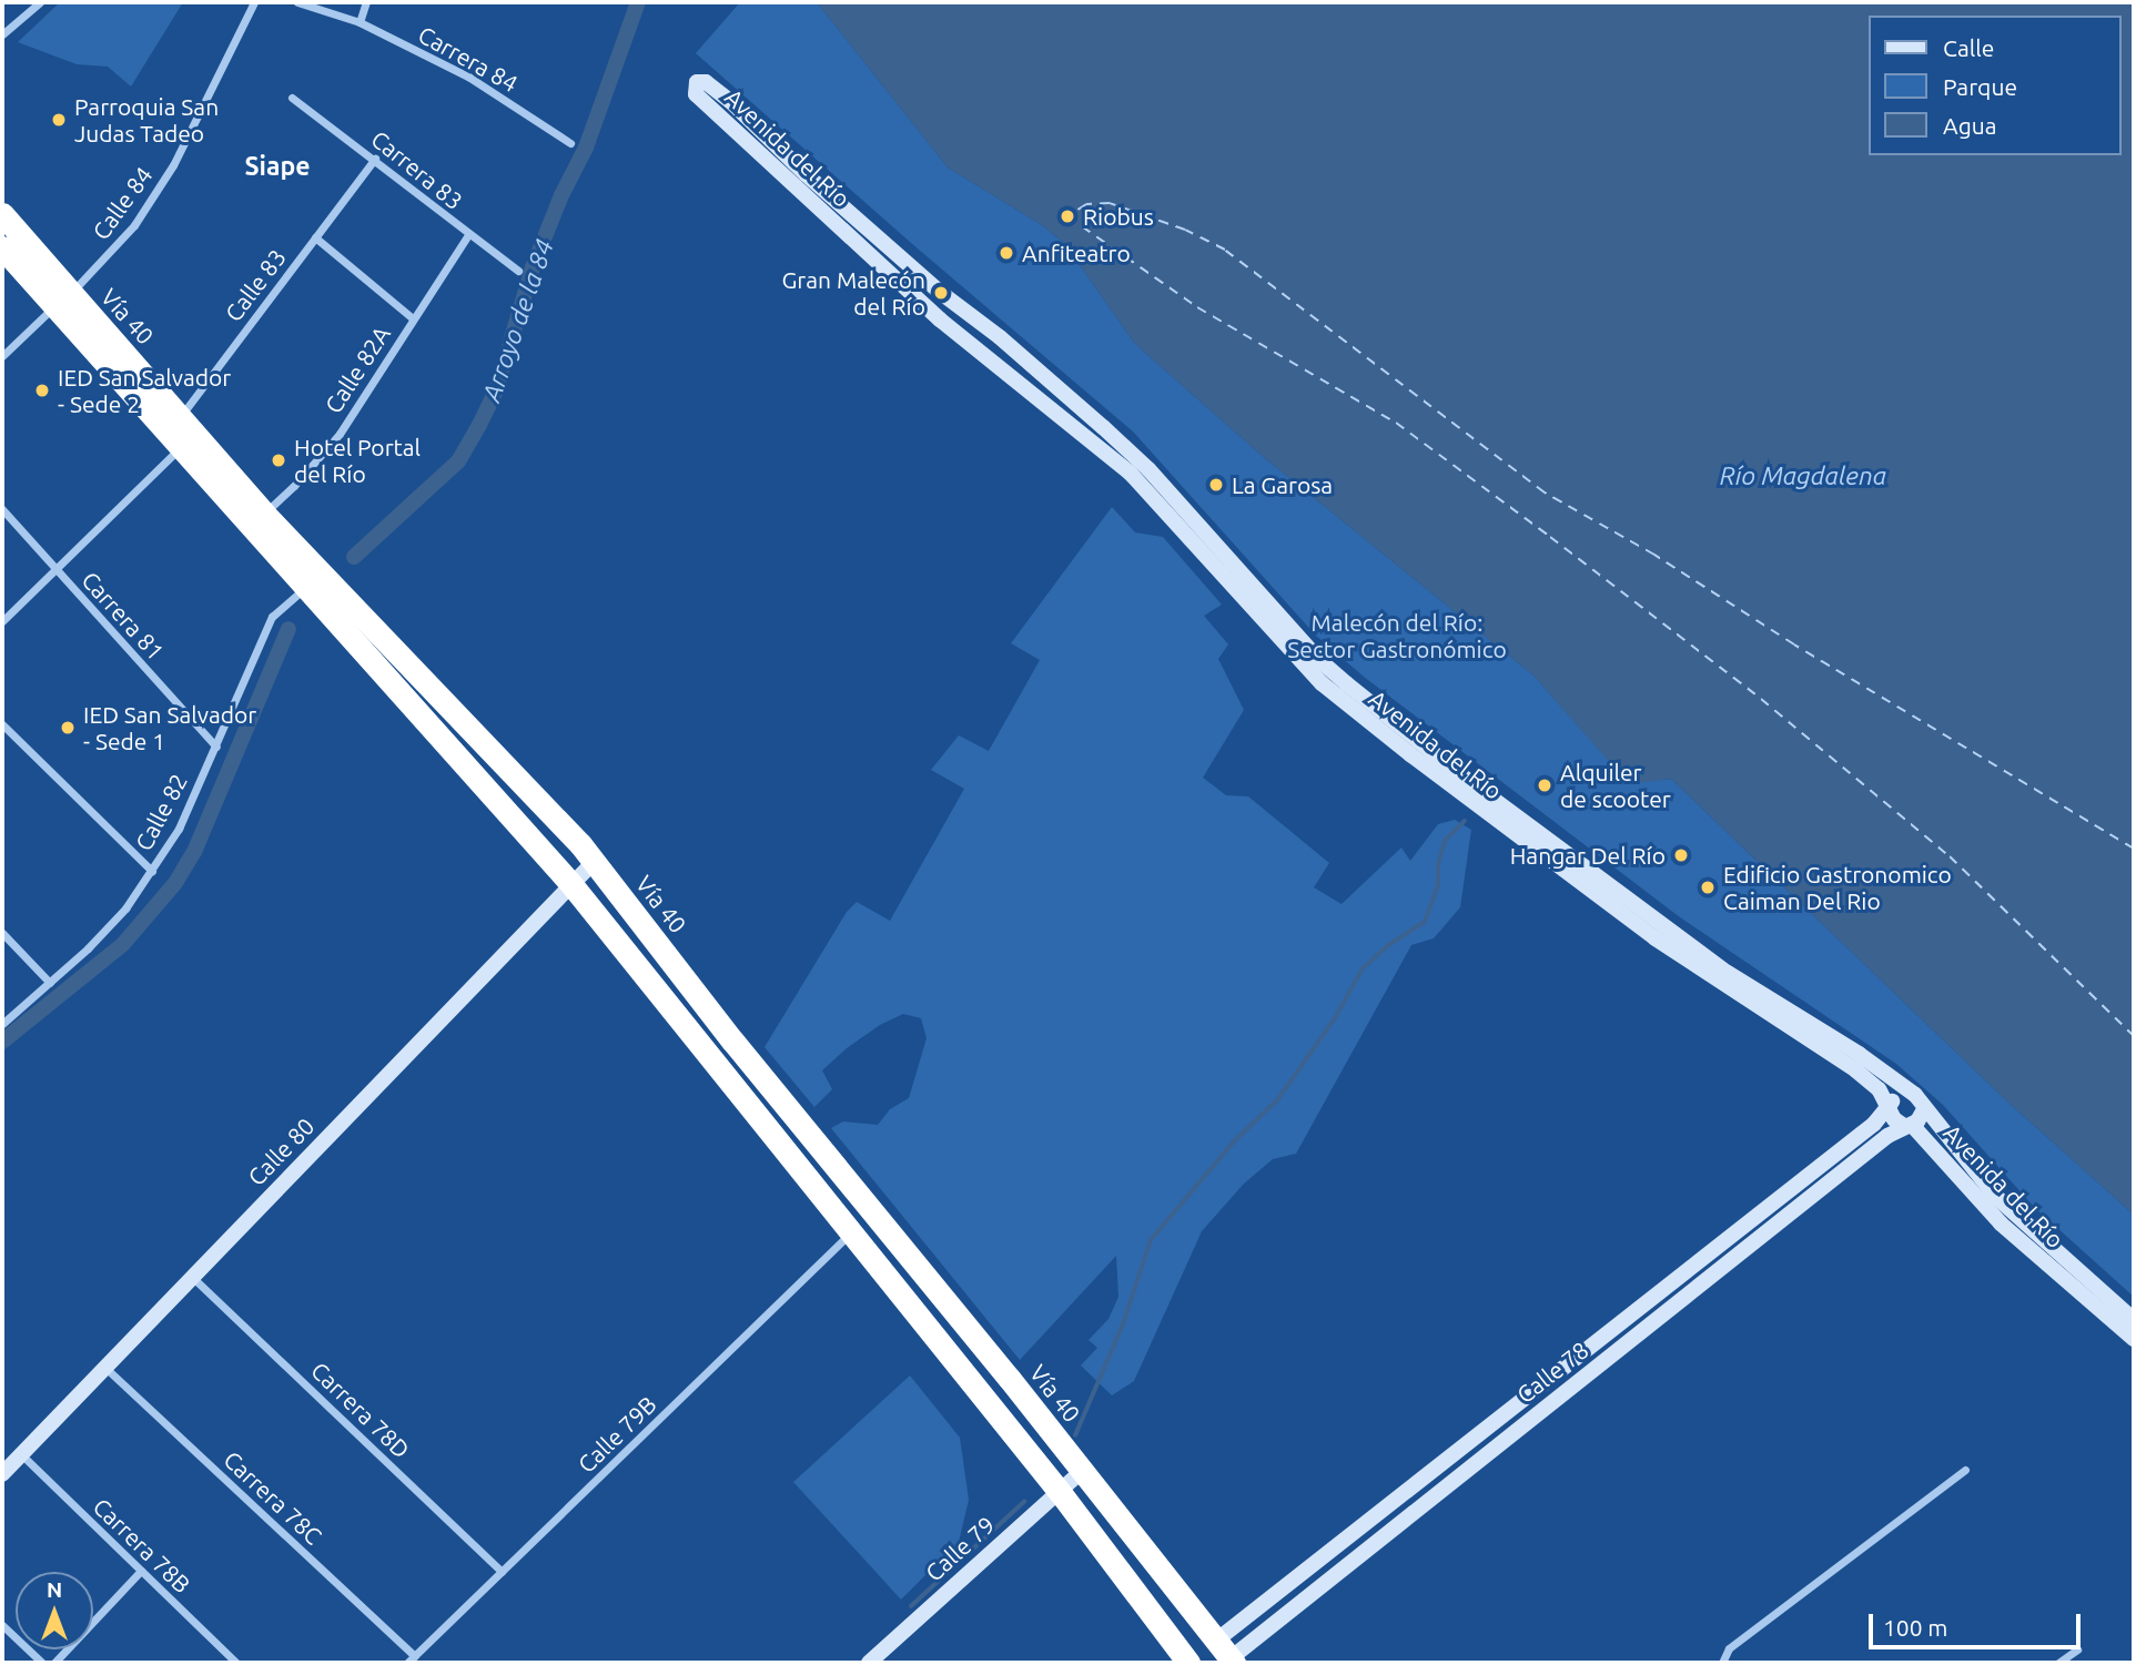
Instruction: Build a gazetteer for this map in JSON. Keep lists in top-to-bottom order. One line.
{"streets":{"highway":["Vía 40"],"main road":["Avenida del Río","Calle 80","Calle 78","Calle 79"],"street":["Carrera 84","Carrera 83","Calle 84","Calle 83","Calle 82A","Carrera 81","Calle 82","Carrera 78D","Calle 79B","Carrera 78C","Carrera 78B"]},"crossings":[["Avenida del Río","Calle 78"],["Carrera 83","Calle 83"],["Carrera 83","Calle 82A"],["Calle 84","Vía 40"],["Calle 83","Vía 40"],["Calle 83","Carrera 81"],["Vía 40","Calle 82A"],["Vía 40","Calle 82"],["Vía 40","Calle 80"],["Vía 40","Calle 78"],["Vía 40","Calle 79B"],["Vía 40","Calle 79"],["Carrera 81","Calle 82"],["Calle 80","Carrera 78D"],["Calle 80","Carrera 78C"],["Calle 80","Carrera 78B"],["Carrera 78D","Calle 79B"],["Calle 79B","Carrera 78C"]],"districts":["Siape"],"water":["Arroyo de la 84","Río Magdalena"],"parks":["Malecón del Río: Sector Gastronómico"],"places":["Parroquia San Judas Tadeo","Riobus","Anfiteatro","Gran Malecón del Río","IED San Salvador - Sede 2","Hotel Portal del Río","La Garosa","IED San Salvador - Sede 1","Alquiler de scooter","Hangar Del Río","Edificio Gastronomico Caiman Del Rio"],"legend":["Calle","Parque","Agua"],"scale_bar":"100 m","north":"top"}
